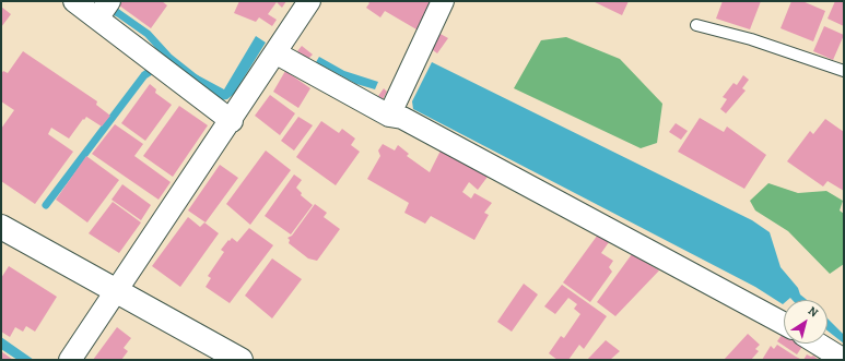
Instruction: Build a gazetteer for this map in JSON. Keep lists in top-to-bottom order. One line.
{"north":"top right"}
